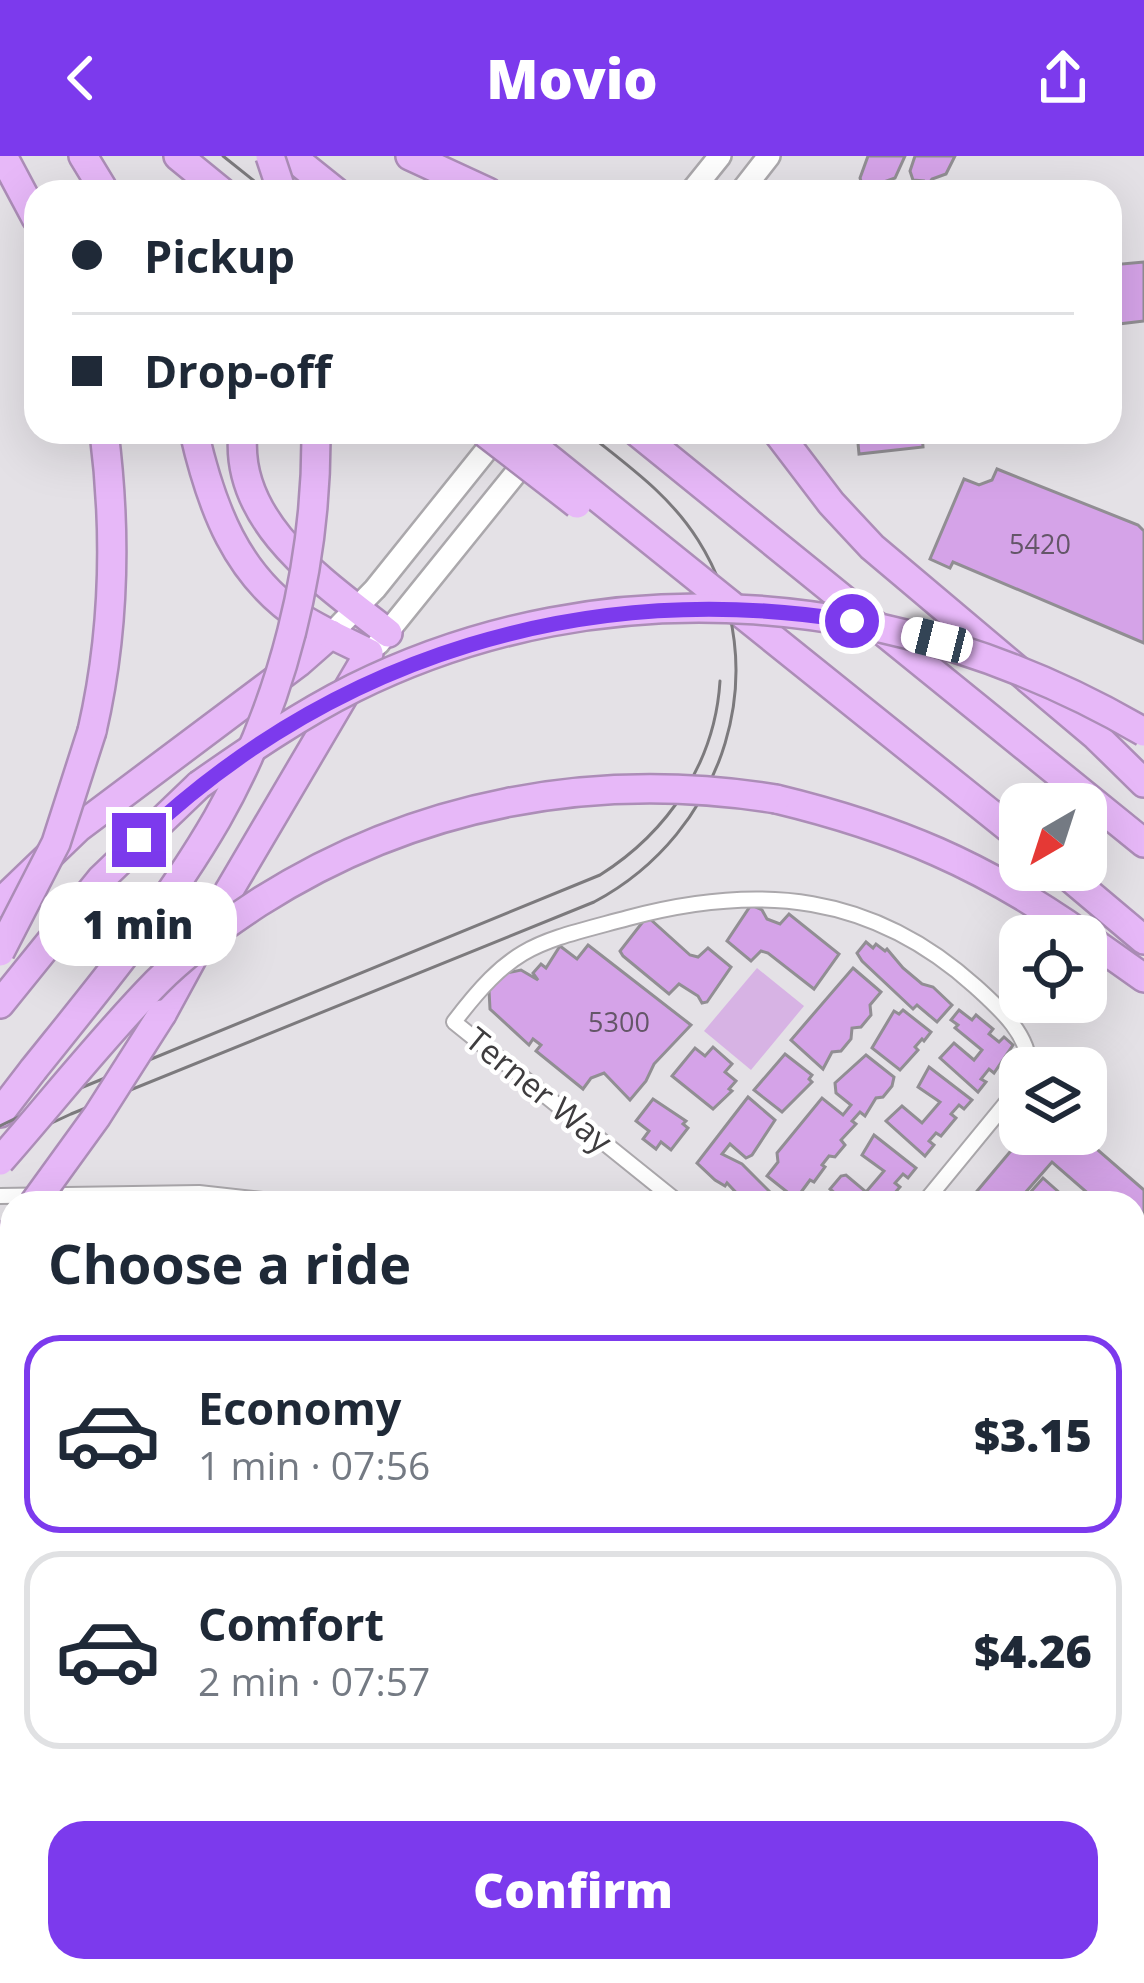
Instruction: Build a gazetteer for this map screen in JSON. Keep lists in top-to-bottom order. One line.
{"streets":{"street":["Terner Way"]},"house_numbers":["5420","5300"],"north":"bottom left","page":{"header":"Movio","banner":["Pickup","Drop-off"],"bubble":"1 min","heading":"Choose a ride","list":[{"name":"Economy","note":"1 min · 07:56","value":"$3.15"},{"name":"Comfort","note":"2 min · 07:57","value":"$4.26"}],"buttons":"Confirm"}}
